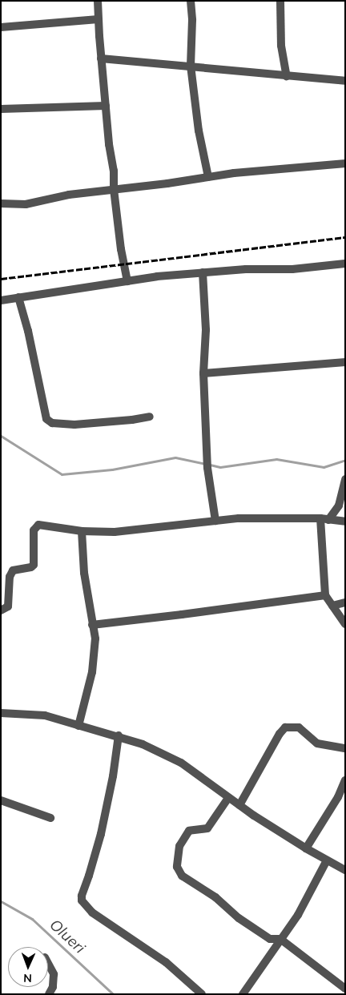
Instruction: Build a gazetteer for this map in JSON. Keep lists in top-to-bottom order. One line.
{"water":["Olueri"],"north":"bottom"}
